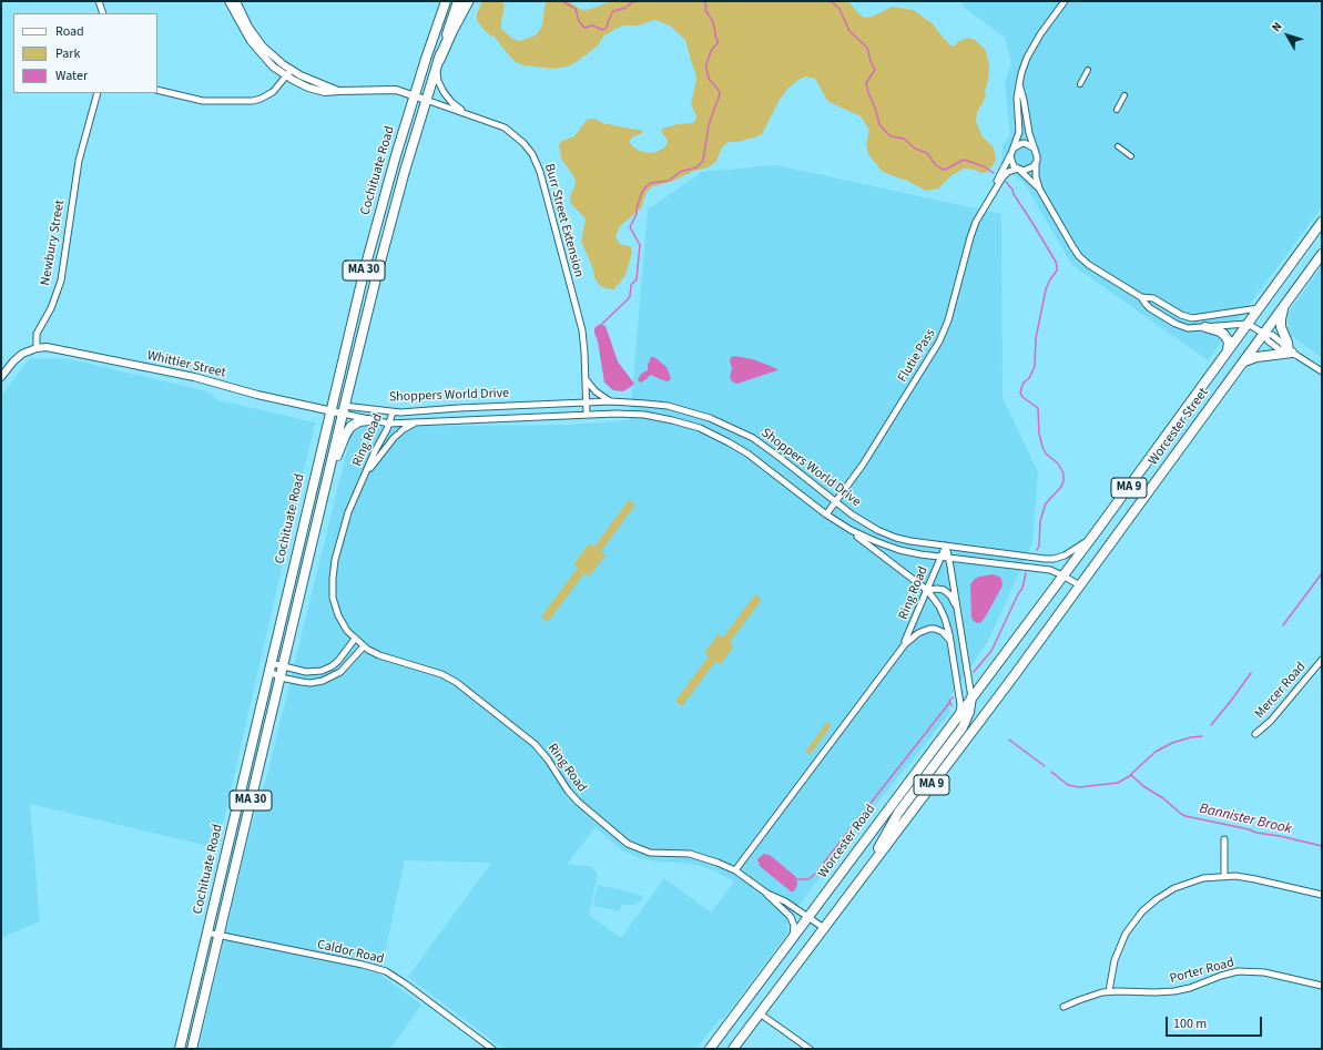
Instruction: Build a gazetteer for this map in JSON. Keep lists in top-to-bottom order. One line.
{"streets":{"main road":["Cochituate Road","MA 30","Worcester Street","MA 9","Worcester Road"],"street":["Burr Street Extension","Newbury Street","Flutie Pass","Whittier Street","Shoppers World Drive","Ring Road","Mercer Road","Caldor Road","Porter Road"]},"crossings":[["Cochituate Road","Burr Street Extension"],["Cochituate Road","Whittier Street"],["Cochituate Road","Shoppers World Drive"],["Cochituate Road","Caldor Road"],["Burr Street Extension","Shoppers World Drive"],["Newbury Street","Whittier Street"],["Flutie Pass","Shoppers World Drive"],["Whittier Street","Shoppers World Drive"],["Shoppers World Drive","Worcester Street"],["Shoppers World Drive","Ring Road"],["Shoppers World Drive","Worcester Road"],["Worcester Street","MA 9"],["Worcester Street","Worcester Road"],["Ring Road","MA 9"],["Ring Road","Worcester Road"]],"water":["Bannister Brook"],"legend":["Road","Park","Water"],"scale_bar":"100 m","north":"top left"}
